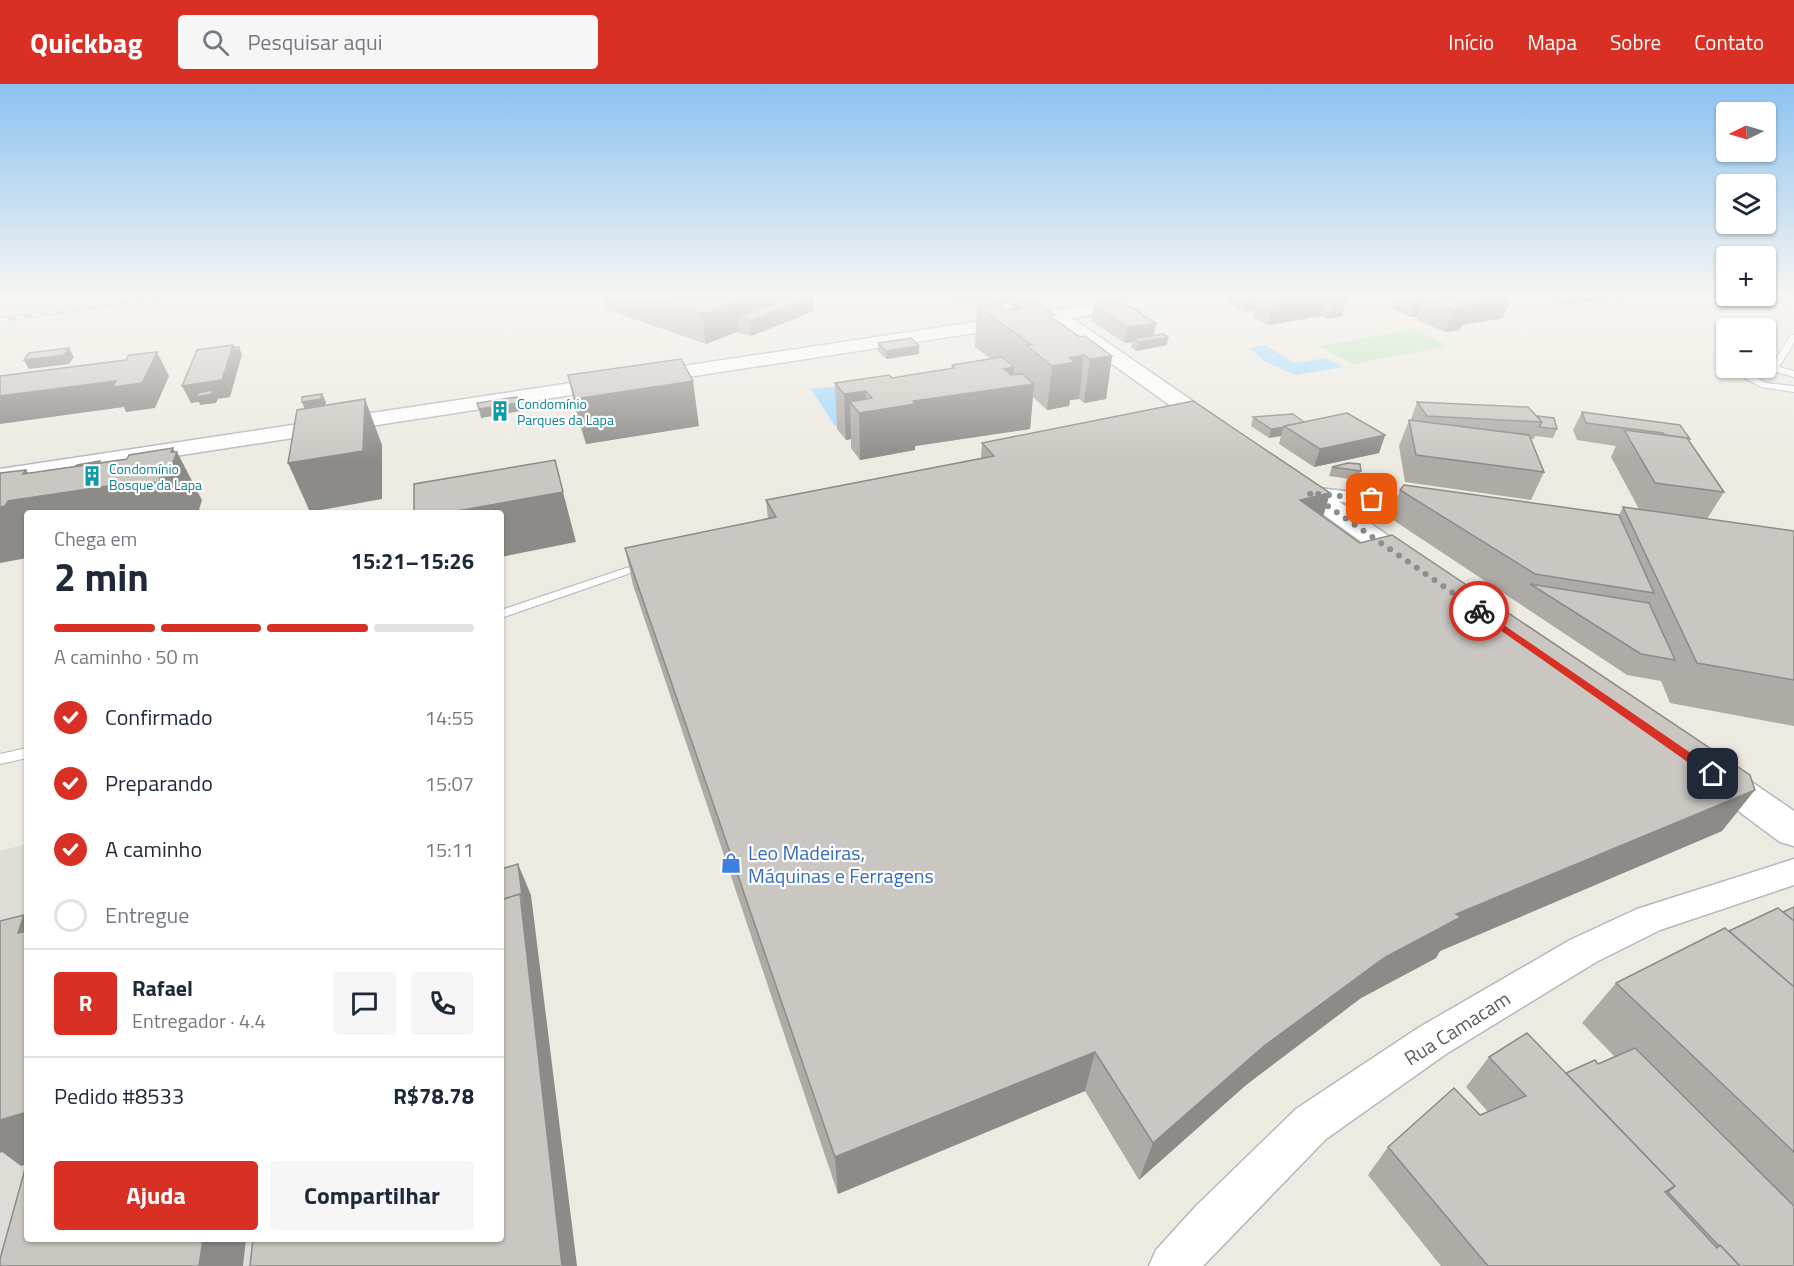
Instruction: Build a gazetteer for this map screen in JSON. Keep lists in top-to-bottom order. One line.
{"streets":{"street":["Rua Camacam"]},"places":{"building":["Condomínio Parques da Lapa","Condomínio Bosque da Lapa"],"shop":["Leo Madeiras, Máquinas e Ferragens"]},"north":"left","page":{"header":"Quickbag","search":"Pesquisar aqui","nav":["Início","Mapa","Sobre","Contato"],"map_buttons":["+","−"],"heading":["2 min","Chega em","15:21–15:26"],"panel":["Rafael","Entregador · 4.4","Pedido #8533","R$78.78"],"bar":"A caminho · 50 m","list":[["Confirmado","14:55"],["Preparando","15:07"],["A caminho","15:11"],"Entregue"],"round":"R","buttons":["Ajuda","Compartilhar"]}}
